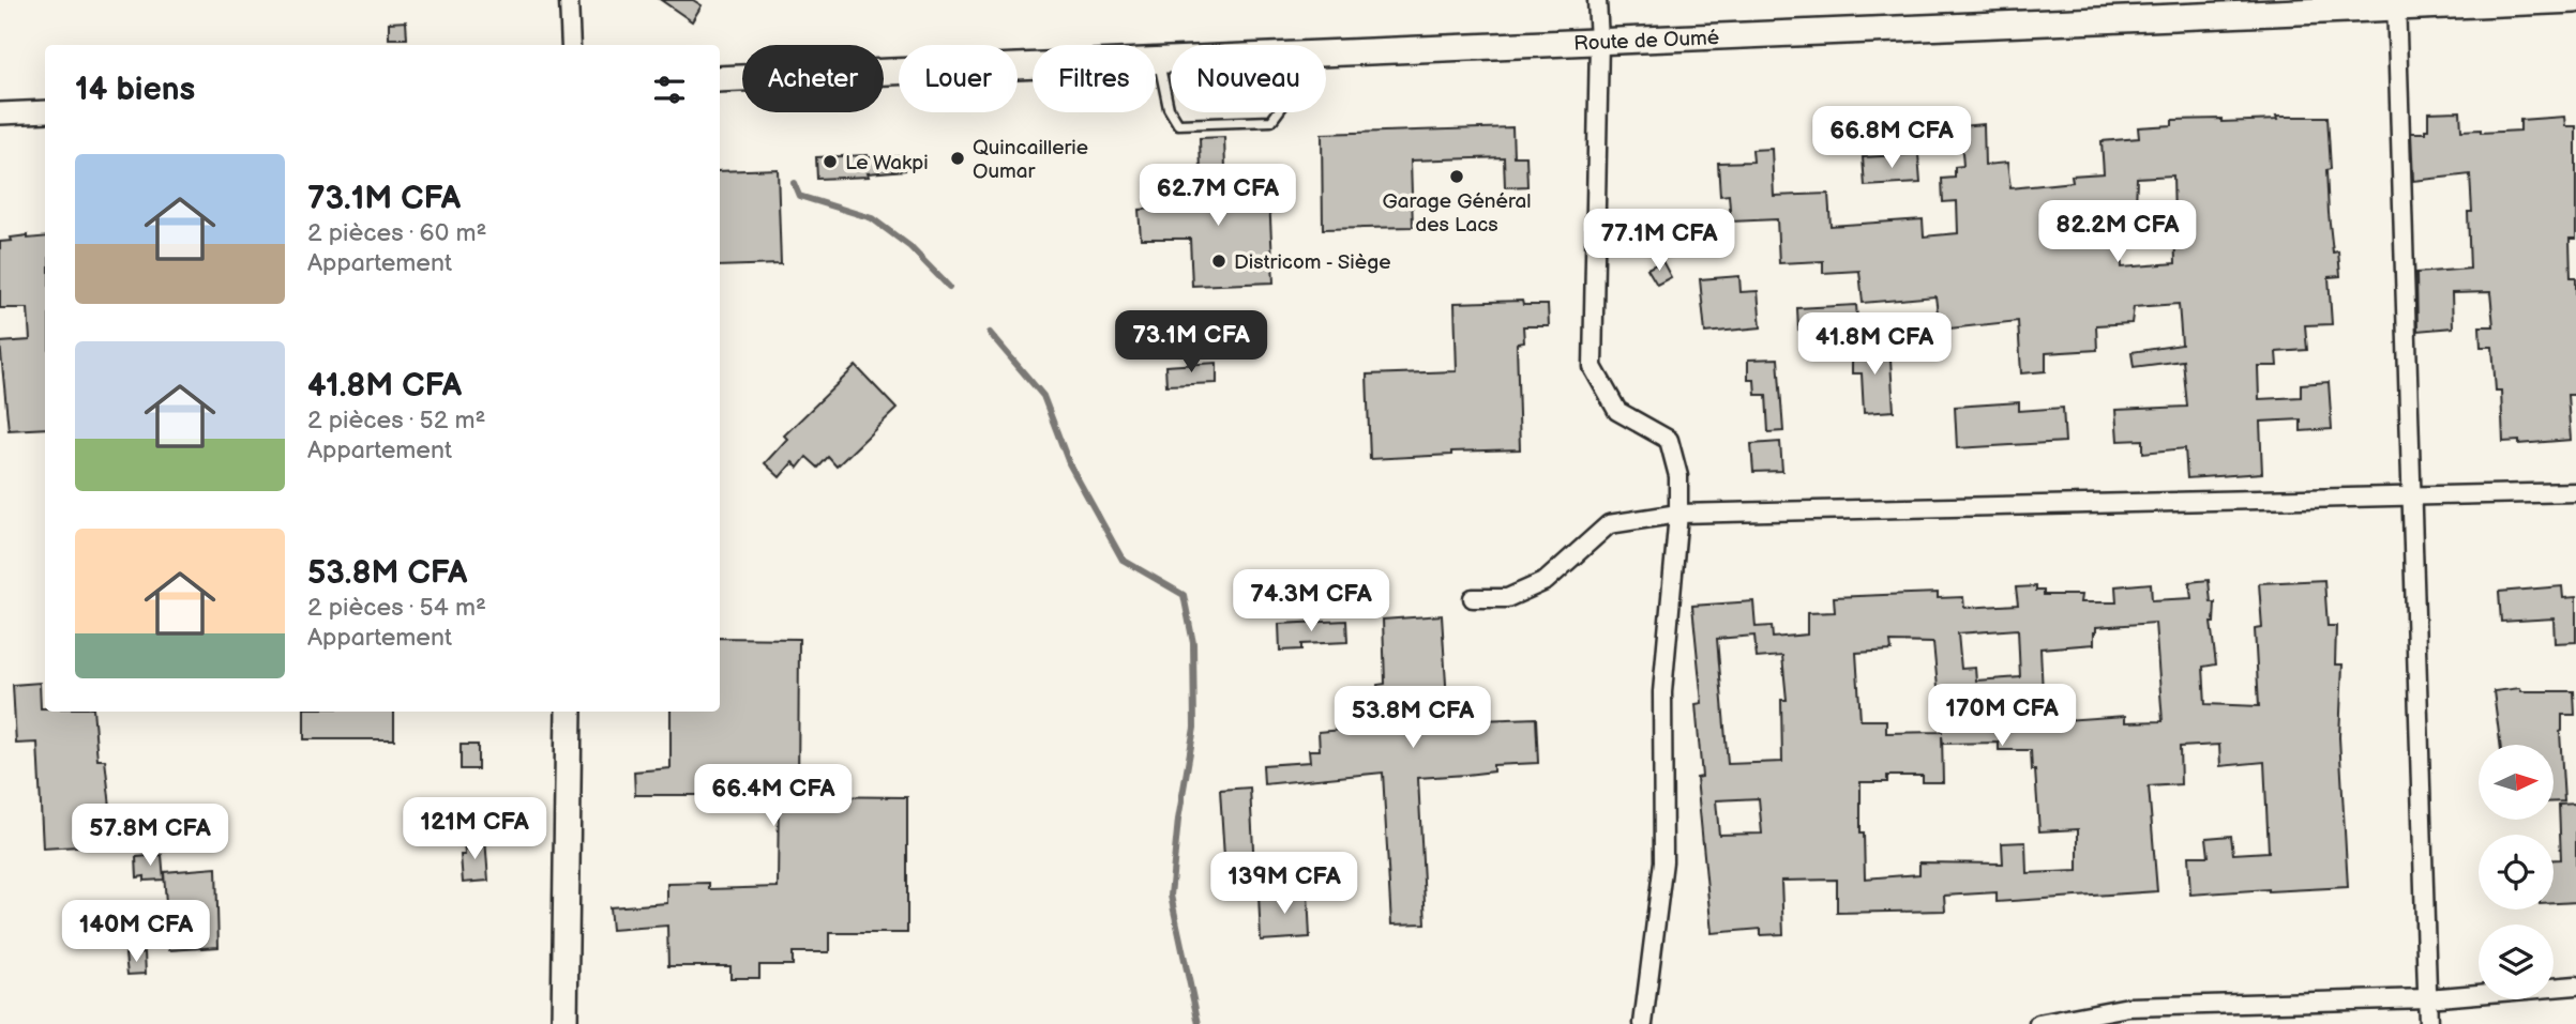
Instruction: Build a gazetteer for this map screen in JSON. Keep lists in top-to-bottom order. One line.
{"streets":{"main road":["Route de Oumé"]},"places":["Quincaillerie Oumar","Le Wakpi","Garage Général des Lacs","Districom - Siège"],"north":"right","page":{"chip":["Acheter","Louer","Filtres","Nouveau"],"heading":"14 biens","price":["66.8M CFA","62.7M CFA","82.2M CFA","77.1M CFA","73.1M CFA","41.8M CFA","74.3M CFA","170M CFA","53.8M CFA","66.4M CFA","121M CFA","57.8M CFA","139M CFA","140M CFA"],"list":[{"name":"73.1M CFA","note":"2 pièces · 60 m² · Appartement"},{"name":"41.8M CFA","note":"2 pièces · 52 m² · Appartement"},{"name":"53.8M CFA","note":"2 pièces · 54 m² · Appartement"}]}}
